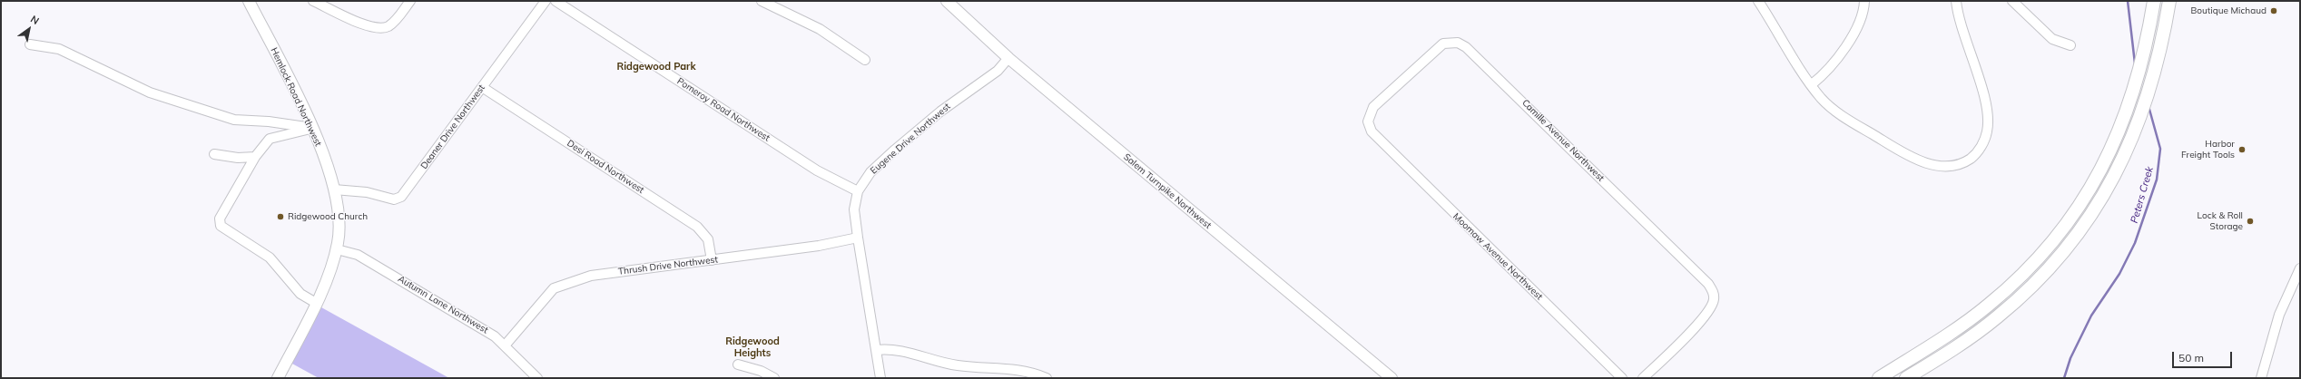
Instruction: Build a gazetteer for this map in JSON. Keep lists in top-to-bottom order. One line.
{"streets":{"street":["Hemlock Road Northwest","Pomeroy Road Northwest","Deaner Drive Northwest","Eugene Drive Northwest","Camille Avenue Northwest","Desi Road Northwest","Salem Turnpike Northwest","Moomaw Avenue Northwest","Thrush Drive Northwest","Autumn Lane Northwest"]},"crossings":[["Hemlock Road Northwest","Deaner Drive Northwest"],["Hemlock Road Northwest","Autumn Lane Northwest"],["Pomeroy Road Northwest","Eugene Drive Northwest"],["Deaner Drive Northwest","Desi Road Northwest"],["Eugene Drive Northwest","Salem Turnpike Northwest"],["Eugene Drive Northwest","Thrush Drive Northwest"],["Camille Avenue Northwest","Moomaw Avenue Northwest"],["Desi Road Northwest","Thrush Drive Northwest"],["Thrush Drive Northwest","Autumn Lane Northwest"]],"districts":["Ridgewood Park","Ridgewood Heights"],"water":["Peters Creek"],"places":["Boutique Michaud","Harbor Freight Tools","Ridgewood Church","Lock & Roll Storage"],"scale_bar":"50 m","north":"top right"}
